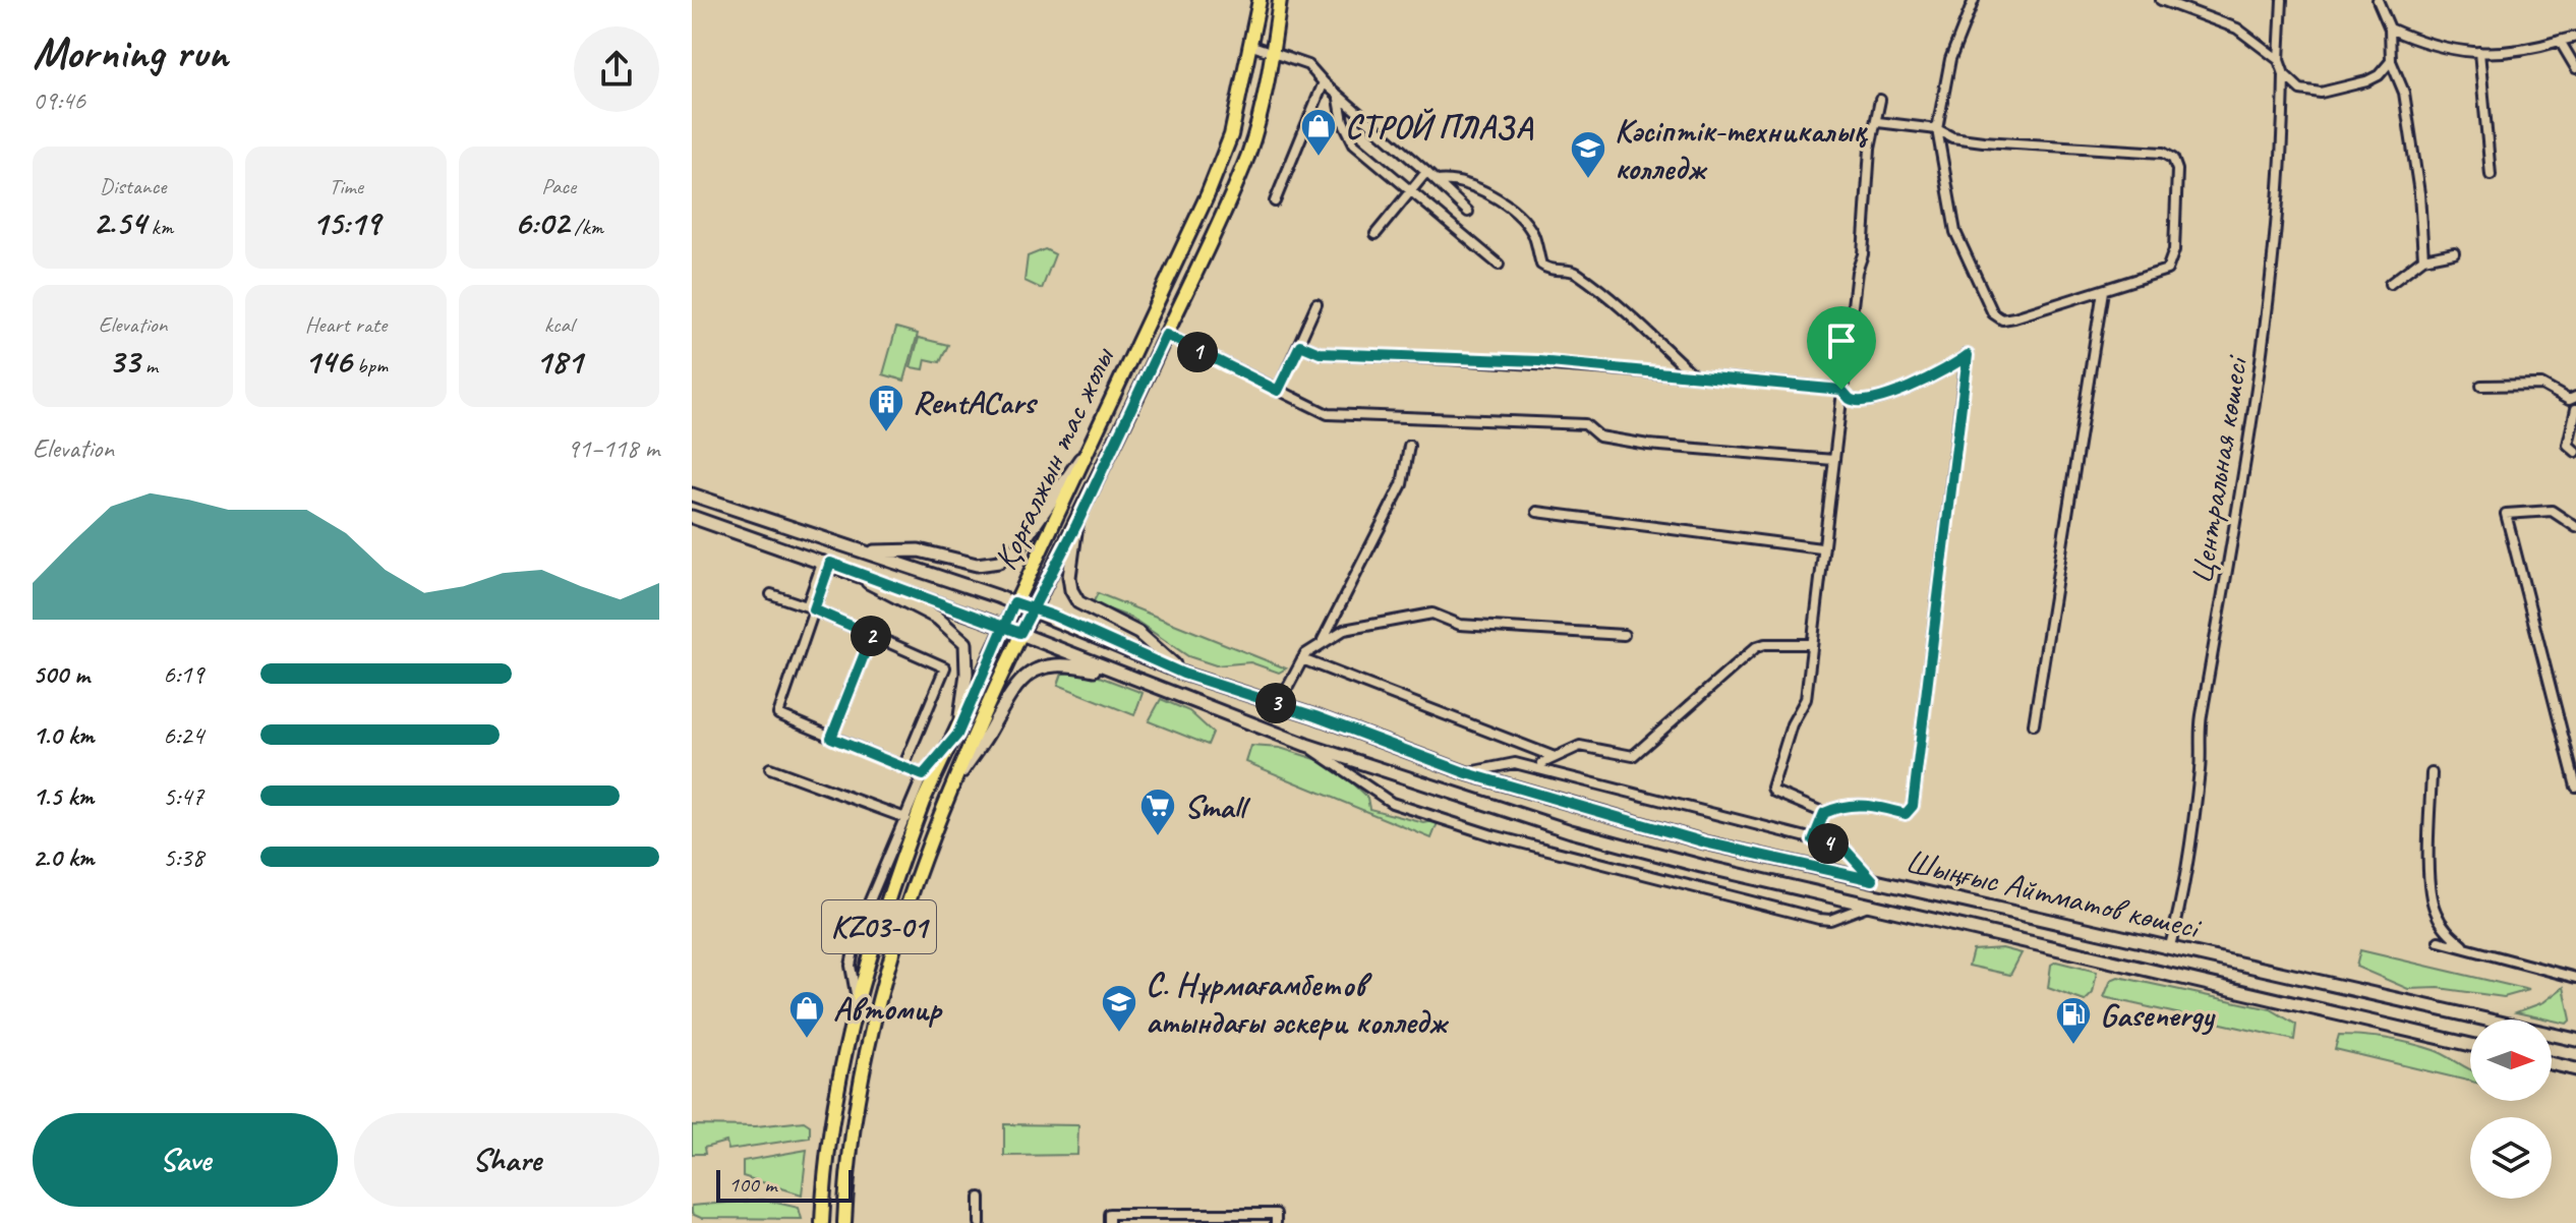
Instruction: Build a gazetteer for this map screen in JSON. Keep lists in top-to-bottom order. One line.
{"streets":{"main road":["Қорғалжын тас жолы","Шыңғыс Айтматов көшесі","KZ03-01"],"street":["Центральная көшесі"]},"crossings":[["Қорғалжын тас жолы","Шыңғыс Айтматов көшесі"],["Центральная көшесі","Шыңғыс Айтматов көшесі"]],"places":{"shop":["СТРОЙ ПЛАЗА","Автомир"],"school or university":["Кәсіптік-техникалық колледж","С. Нұрмағамбетов атындағы әскери колледж"],"building":["RentACars"],"supermarket":["Small"],"fuel station":["Gasenergy"]},"scale_bar":"100 m","north":"right","page":{"heading":["Morning run","09:46"],"stats":[["Distance","2.54 km"],["Time","15:19"],["Pace","6:02 /km"],["Elevation","33 m"],["Heart rate","146 bpm"],["kcal","181"]],"pins":["1","2","3","4"],"chart":["Elevation","91–118 m"],"list":[{"name":"500 m","note":"6:19"},{"name":"1.0 km","note":"6:24"},{"name":"1.5 km","note":"5:47"},{"name":"2.0 km","note":"5:38"}],"buttons":["Save","Share"],"scale":"100 m"}}
